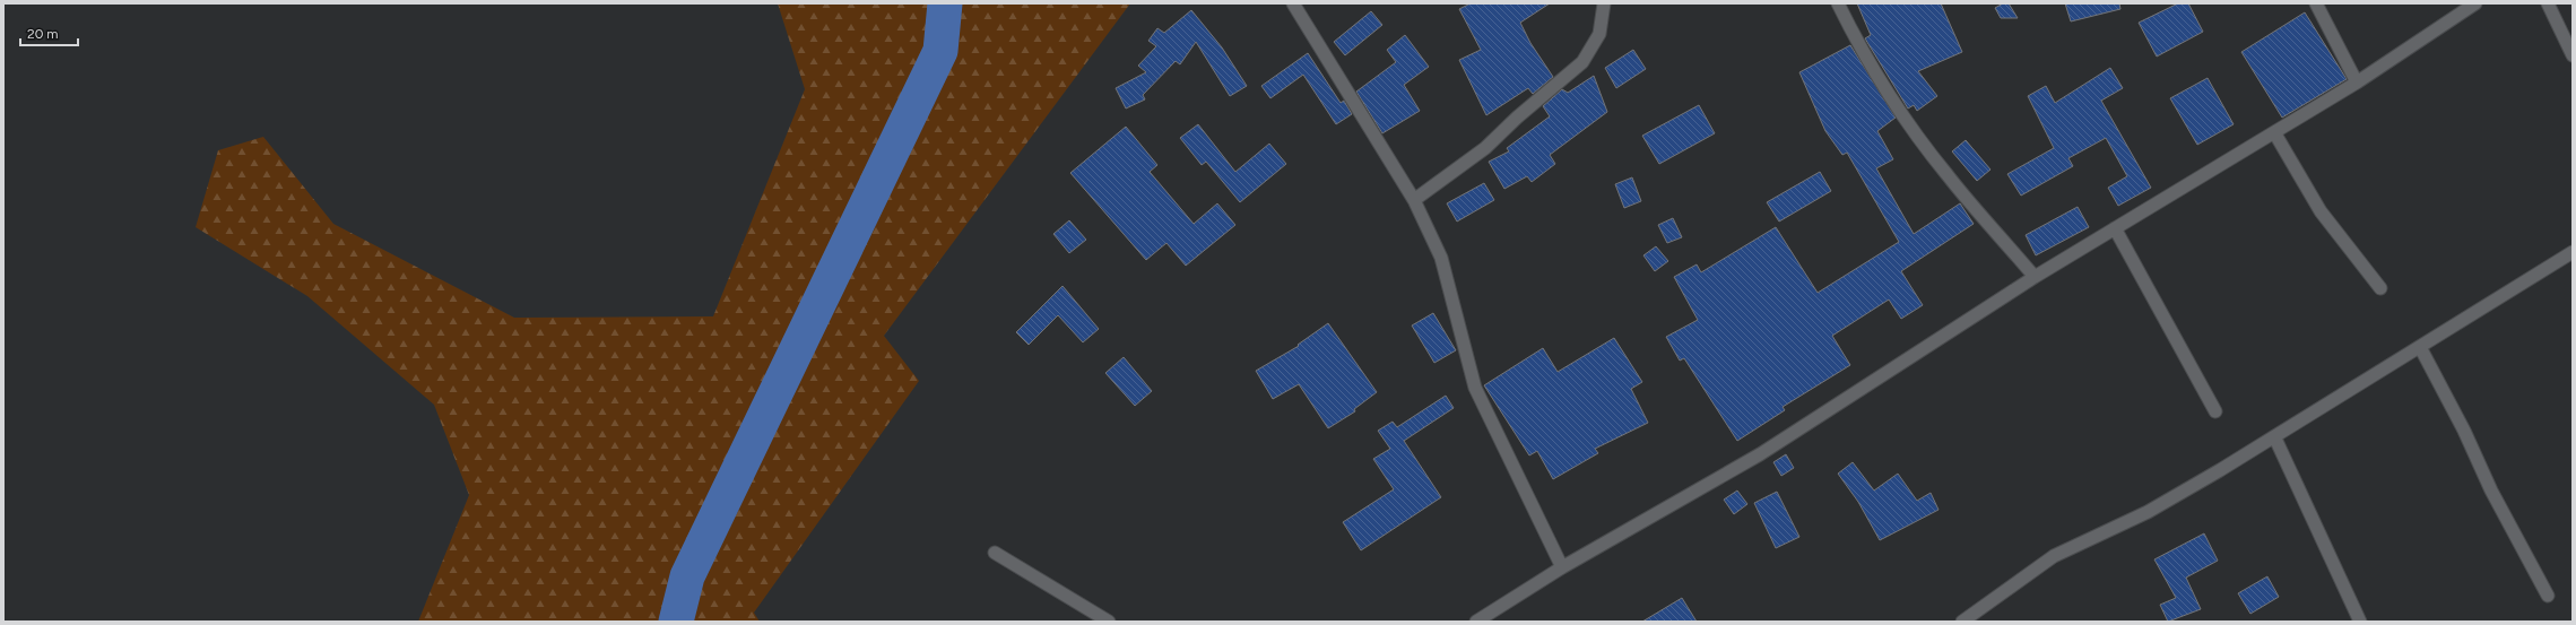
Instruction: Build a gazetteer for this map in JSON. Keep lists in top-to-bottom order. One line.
{"scale_bar":"20 m"}
